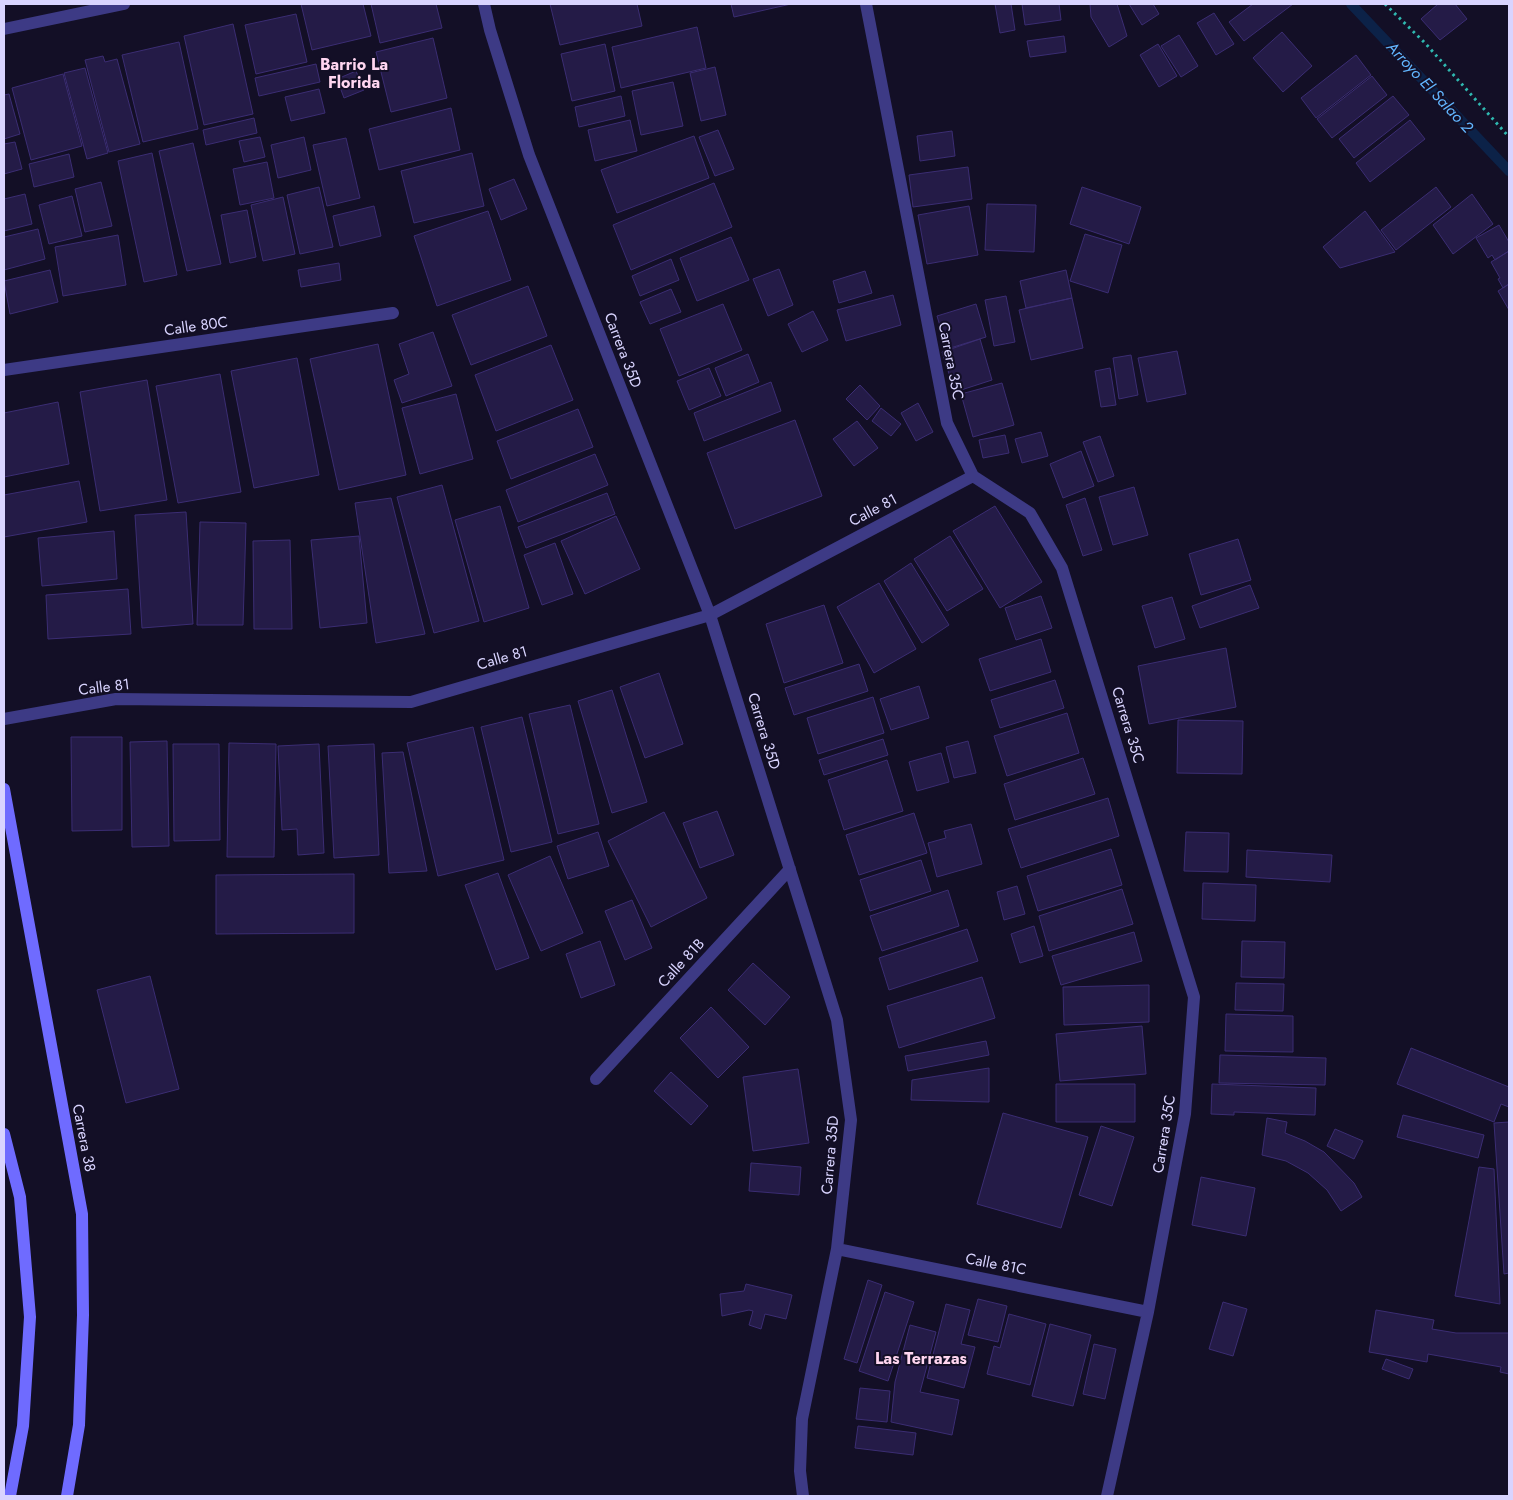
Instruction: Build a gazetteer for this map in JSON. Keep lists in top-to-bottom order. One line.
{"streets":{"main road":["Carrera 38"],"street":["Calle 80C","Carrera 35D","Carrera 35C","Calle 81","Calle 81B","Calle 81C"]},"crossings":[["Carrera 35D","Calle 81"],["Carrera 35D","Calle 81B"],["Carrera 35D","Calle 81C"],["Carrera 35C","Calle 81"],["Carrera 35C","Calle 81C"]],"districts":["Barrio La Florida","Las Terrazas"],"water":["Arroyo El Salao 2"]}
